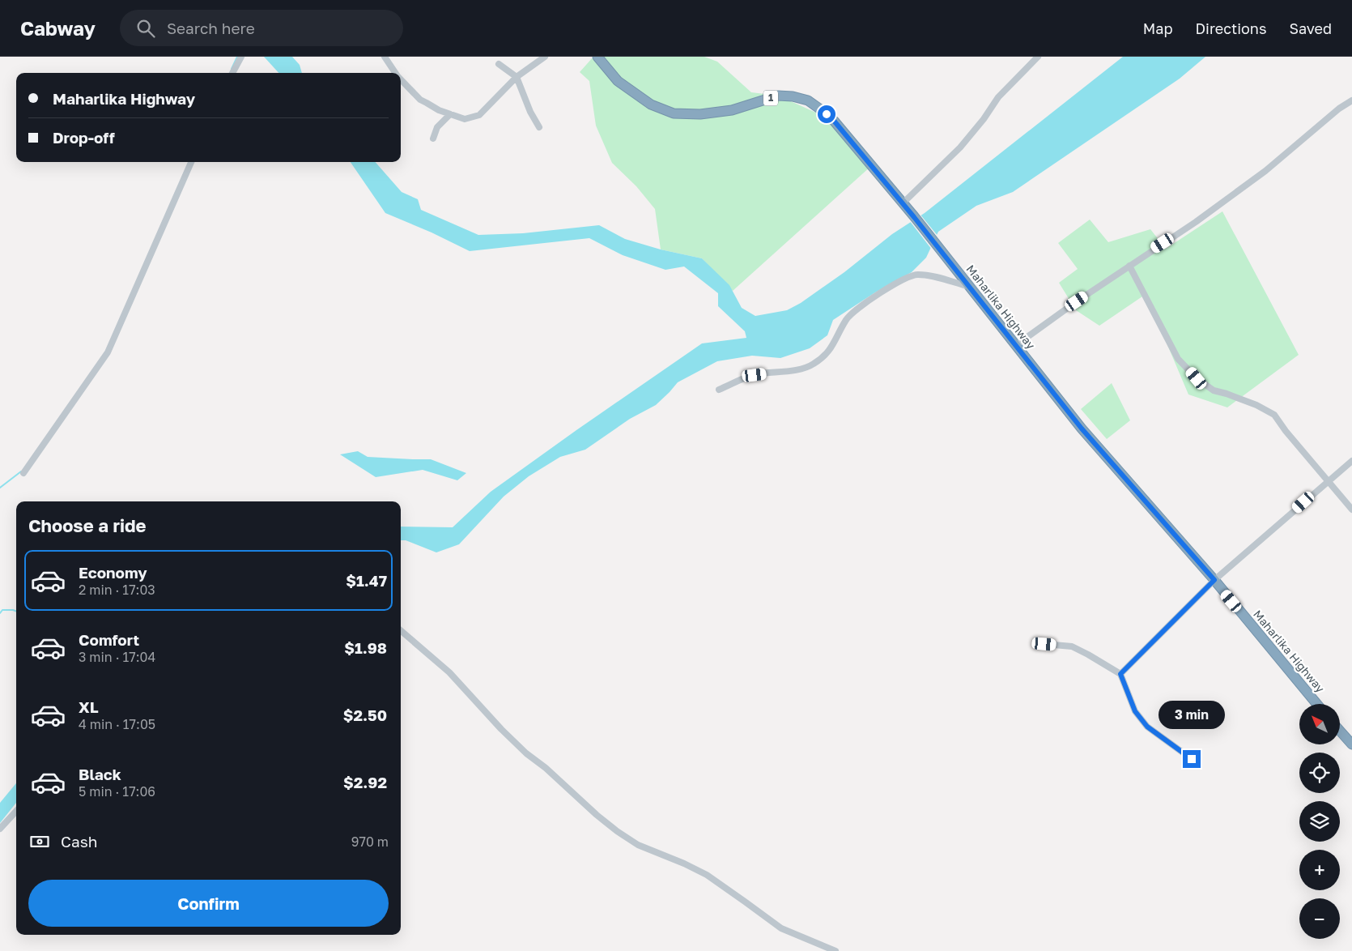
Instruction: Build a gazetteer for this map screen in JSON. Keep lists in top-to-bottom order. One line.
{"streets":{"highway":["1","Maharlika Highway"]},"north":"top left","page":{"header":"Cabway","search":"Search here","nav":["Map","Directions","Saved"],"banner":["Maharlika Highway","Drop-off"],"heading":"Choose a ride","list":[{"name":"Economy","note":"2 min · 17:03","value":"$1.47"},{"name":"Comfort","note":"3 min · 17:04","value":"$1.98"},{"name":"XL","note":"4 min · 17:05","value":"$2.50"},{"name":"Black","note":"5 min · 17:06","value":"$2.92"}],"bubble":"3 min","map_buttons":["+","−"],"pay":["Cash","970 m"],"buttons":"Confirm"}}
